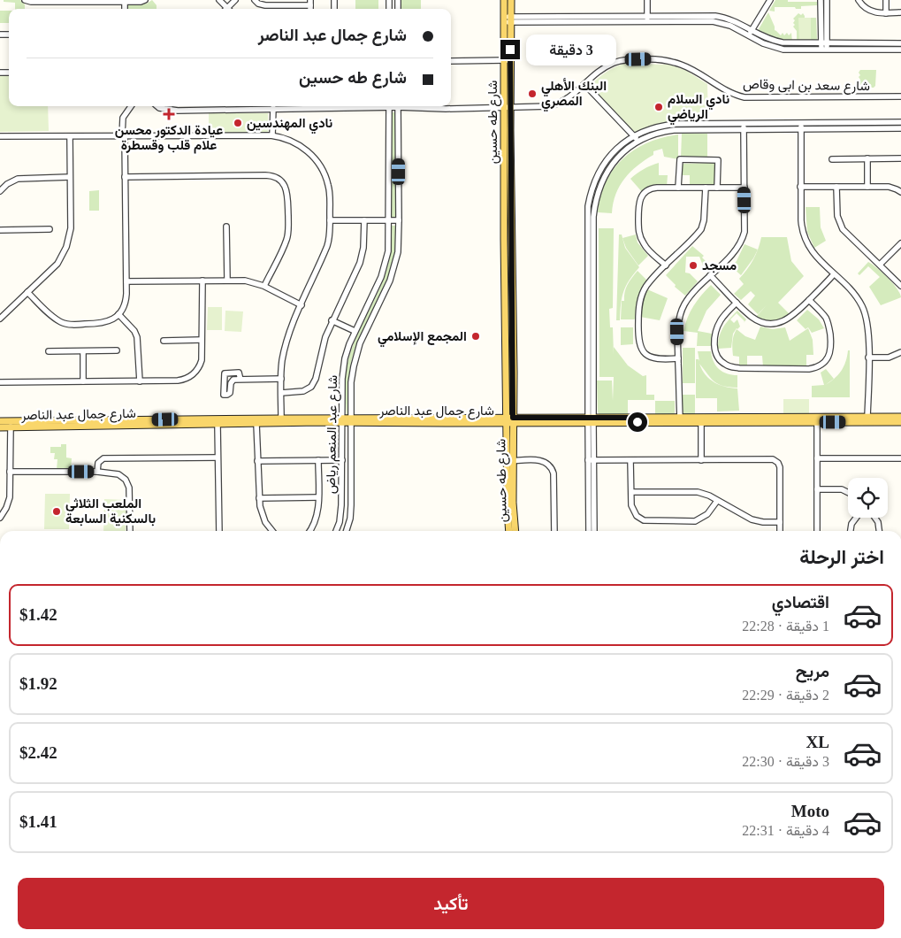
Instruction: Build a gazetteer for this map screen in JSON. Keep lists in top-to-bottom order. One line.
{"streets":{"main road":["شارع طه حسين","شارع جمال عبد الناصر"],"street":["شارع سعد بن ابى وقاص","شارع عبد المنعم رياض"]},"crossings":[["شارع سعد بن ابى وقاص","شارع طه حسين"],["شارع طه حسين","شارع جمال عبد الناصر"],["شارع جمال عبد الناصر","شارع عبد المنعم رياض"]],"places":{"other":["البنك الأهلي المصري","نادي السلام الرياضي","نادي المهندسين","مسجد","المجمع الإسلامي","الملعب الثلاثي بالسكنية السابعة"],"health":["عيادة الدكتور محسن علام قلب وقسطرة"]},"page":{"banner":["شارع جمال عبد الناصر","شارع طه حسين"],"bubble":"3 دقيقة","heading":"اختر الرحلة","list":[{"name":"اقتصادي","note":"1 دقيقة · 22:28","value":"$1.42"},{"name":"مريح","note":"2 دقيقة · 22:29","value":"$1.92"},{"name":"XL","note":"3 دقيقة · 22:30","value":"$2.42"},{"name":"Moto","note":"4 دقيقة · 22:31","value":"$1.41"}],"buttons":"تأكيد"}}
